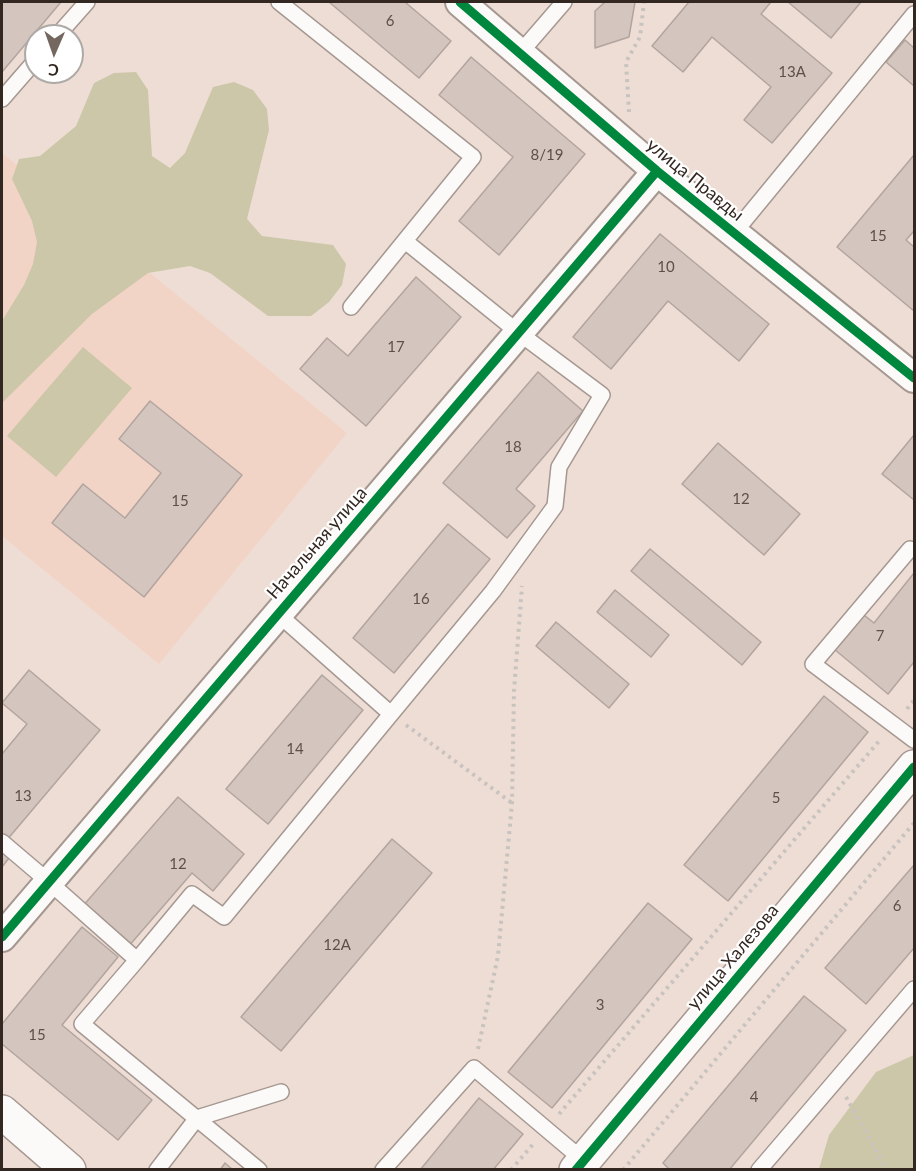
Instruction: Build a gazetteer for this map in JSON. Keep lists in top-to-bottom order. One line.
{"streets":{"street":["улица Правды","Начальная улица","улица Халезова"]},"crossings":[["улица Правды","Начальная улица"]],"house_numbers":["6","13А","8/19","15","10","17","18","12","15","16","7","14","13","5","12","6","12А","3","15","4"],"north":"bottom"}
